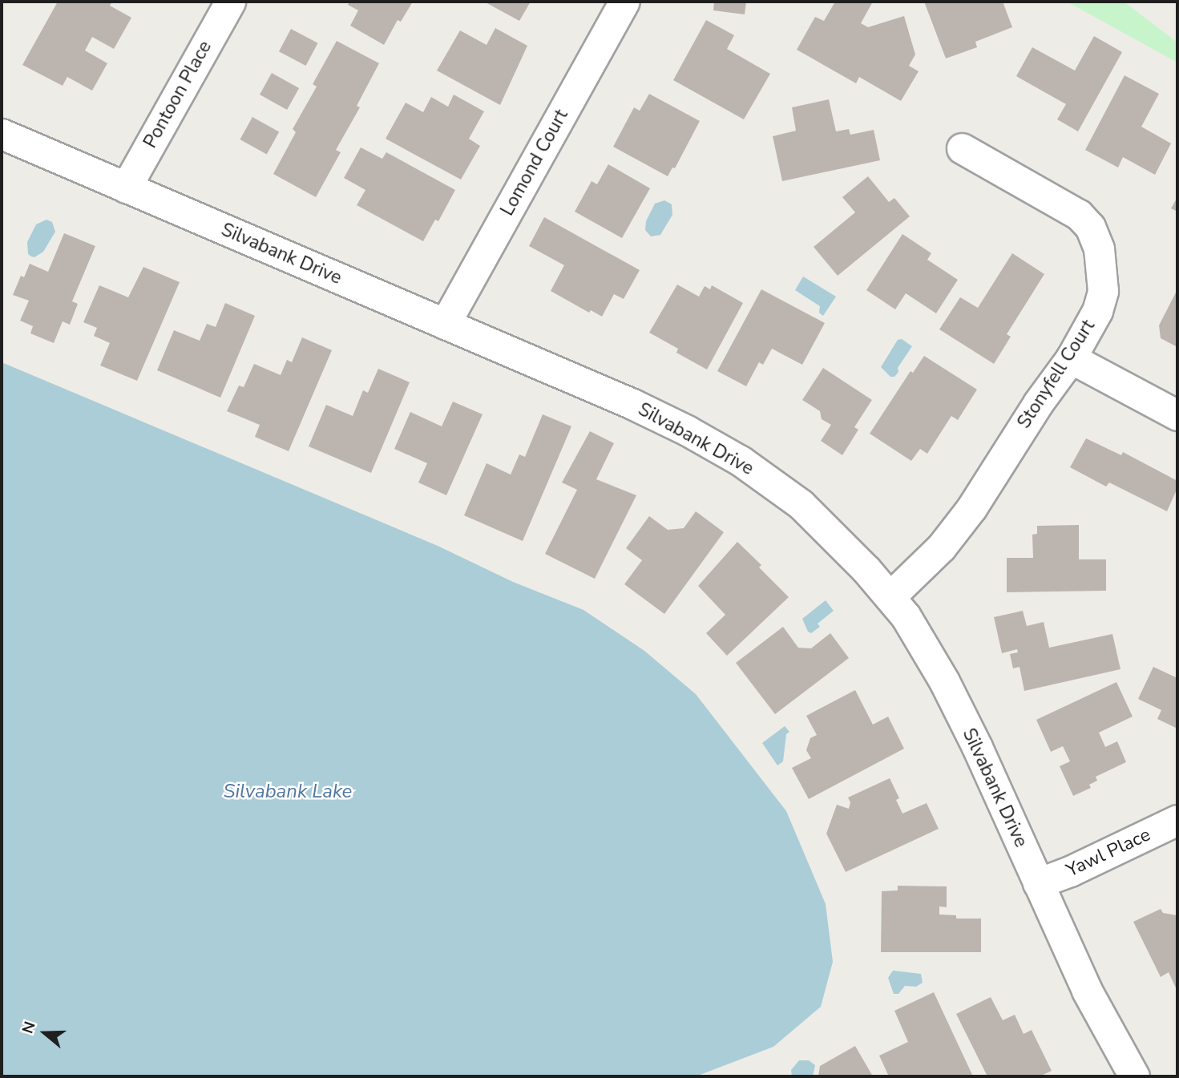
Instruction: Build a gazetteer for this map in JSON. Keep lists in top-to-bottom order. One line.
{"streets":{"street":["Pontoon Place","Lomond Court","Silvabank Drive","Stonyfell Court","Yawl Place"]},"crossings":[["Pontoon Place","Silvabank Drive"],["Lomond Court","Silvabank Drive"],["Silvabank Drive","Stonyfell Court"],["Silvabank Drive","Yawl Place"]],"water":["Silvabank Lake"],"north":"left"}
